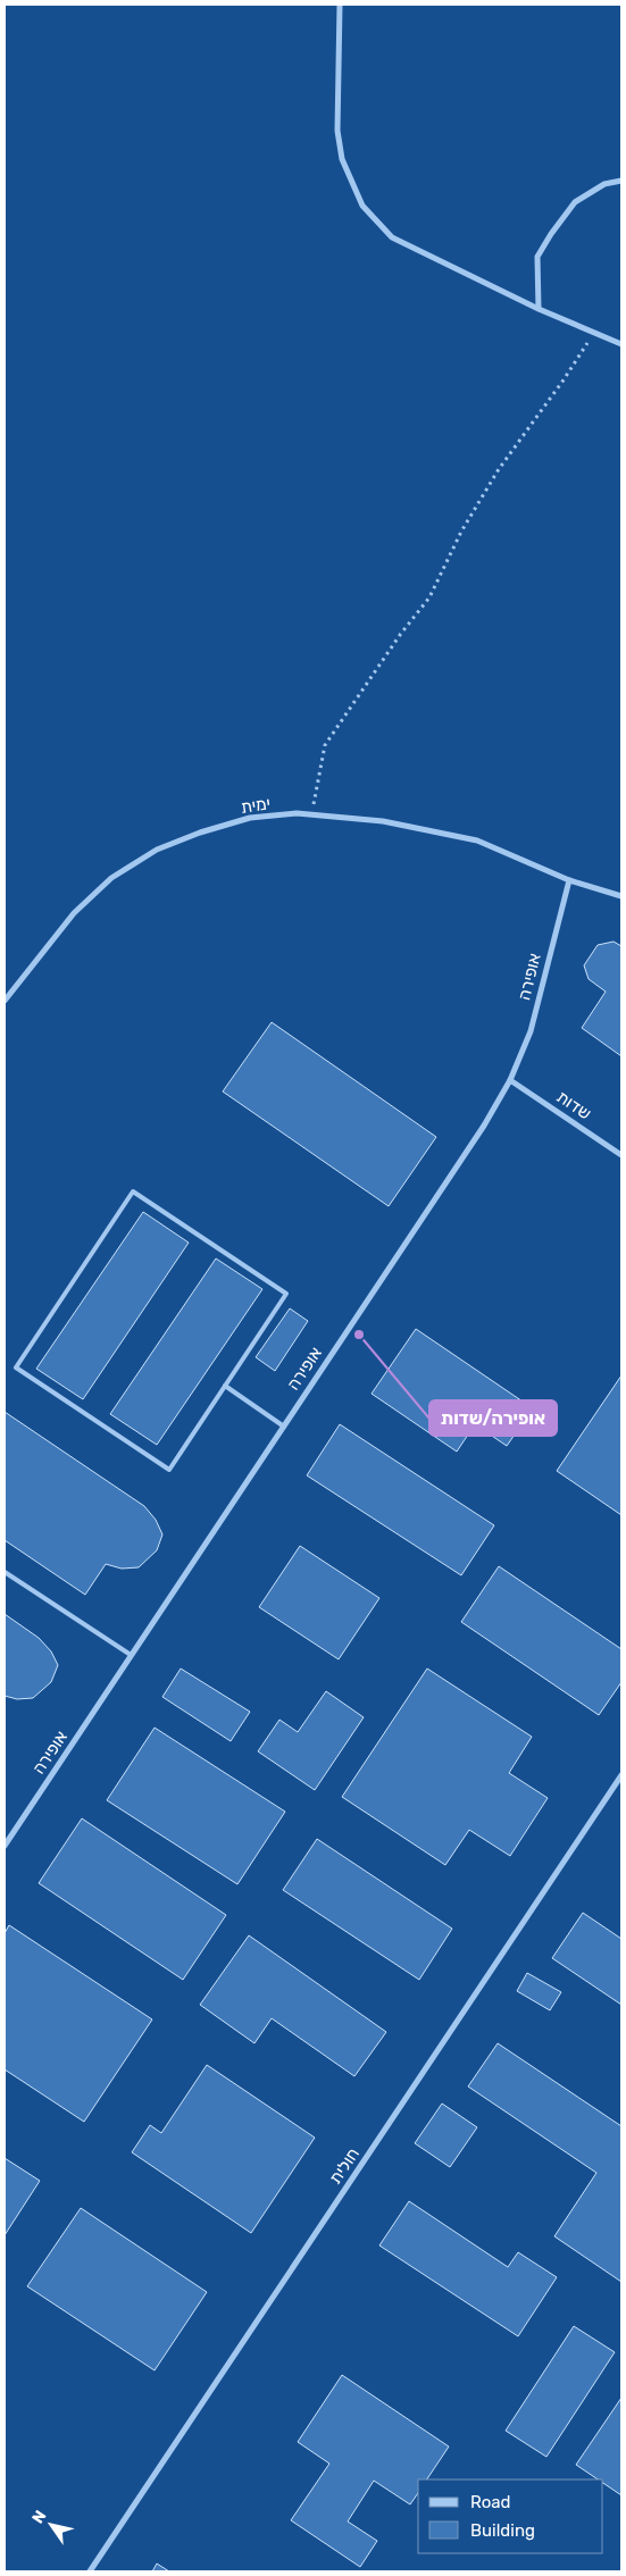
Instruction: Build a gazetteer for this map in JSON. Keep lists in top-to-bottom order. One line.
{"streets":{"street":["ימית","אופירה","שדות","חולית"]},"crossings":[["ימית","אופירה"],["אופירה","שדות"]],"places":["אופירה/שדות"],"legend":["Road","Building"],"north":"top left"}
